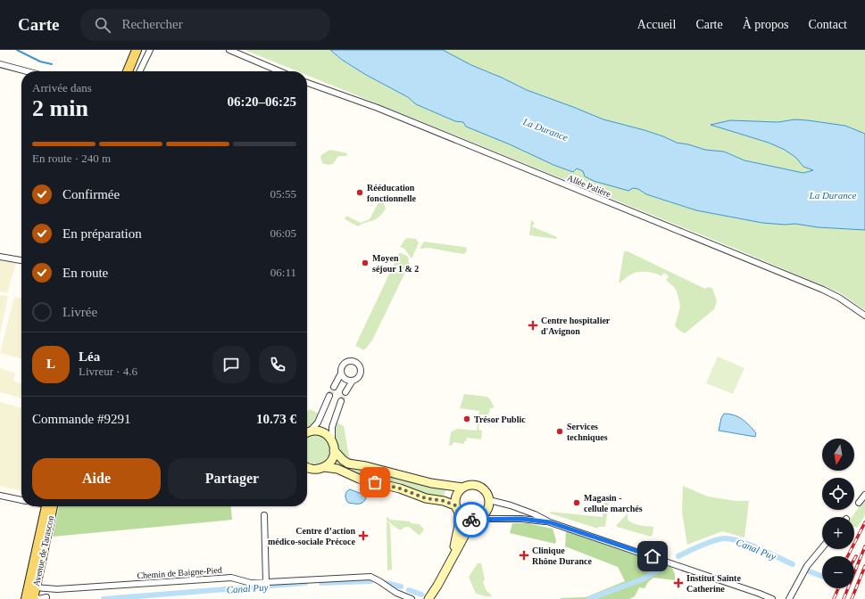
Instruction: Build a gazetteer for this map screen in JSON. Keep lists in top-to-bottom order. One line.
{"streets":{"main road":["Avenue de Tarascon"],"street":["Allée Palière","Chemin de Baigne-Pied"]},"crossings":[["Avenue de Tarascon","Chemin de Baigne-Pied"]],"water":["La Durance","Canal Puy"],"places":{"other":["Rééducation fonctionnelle","Moyen séjour 1 & 2","Trésor Public","Services techniques","Magasin - cellule marchés"],"health":["Centre hospitalier d'Avignon","Centre d’action médico-sociale Précoce","Clinique Rhône Durance","Institut Sainte Catherine"]},"north":"bottom","page":{"header":"Carte","search":"Rechercher","nav":["Accueil","Carte","À propos","Contact"],"heading":["2 min","Arrivée dans","06:20–06:25"],"panel":["Léa","Livreur · 4.6","Commande #9291","10.73 €"],"bar":"En route · 240 m","list":[["Confirmée","05:55"],["En préparation","06:05"],["En route","06:11"],"Livrée"],"round":"L","map_buttons":["+","−"],"buttons":["Aide","Partager"]}}
